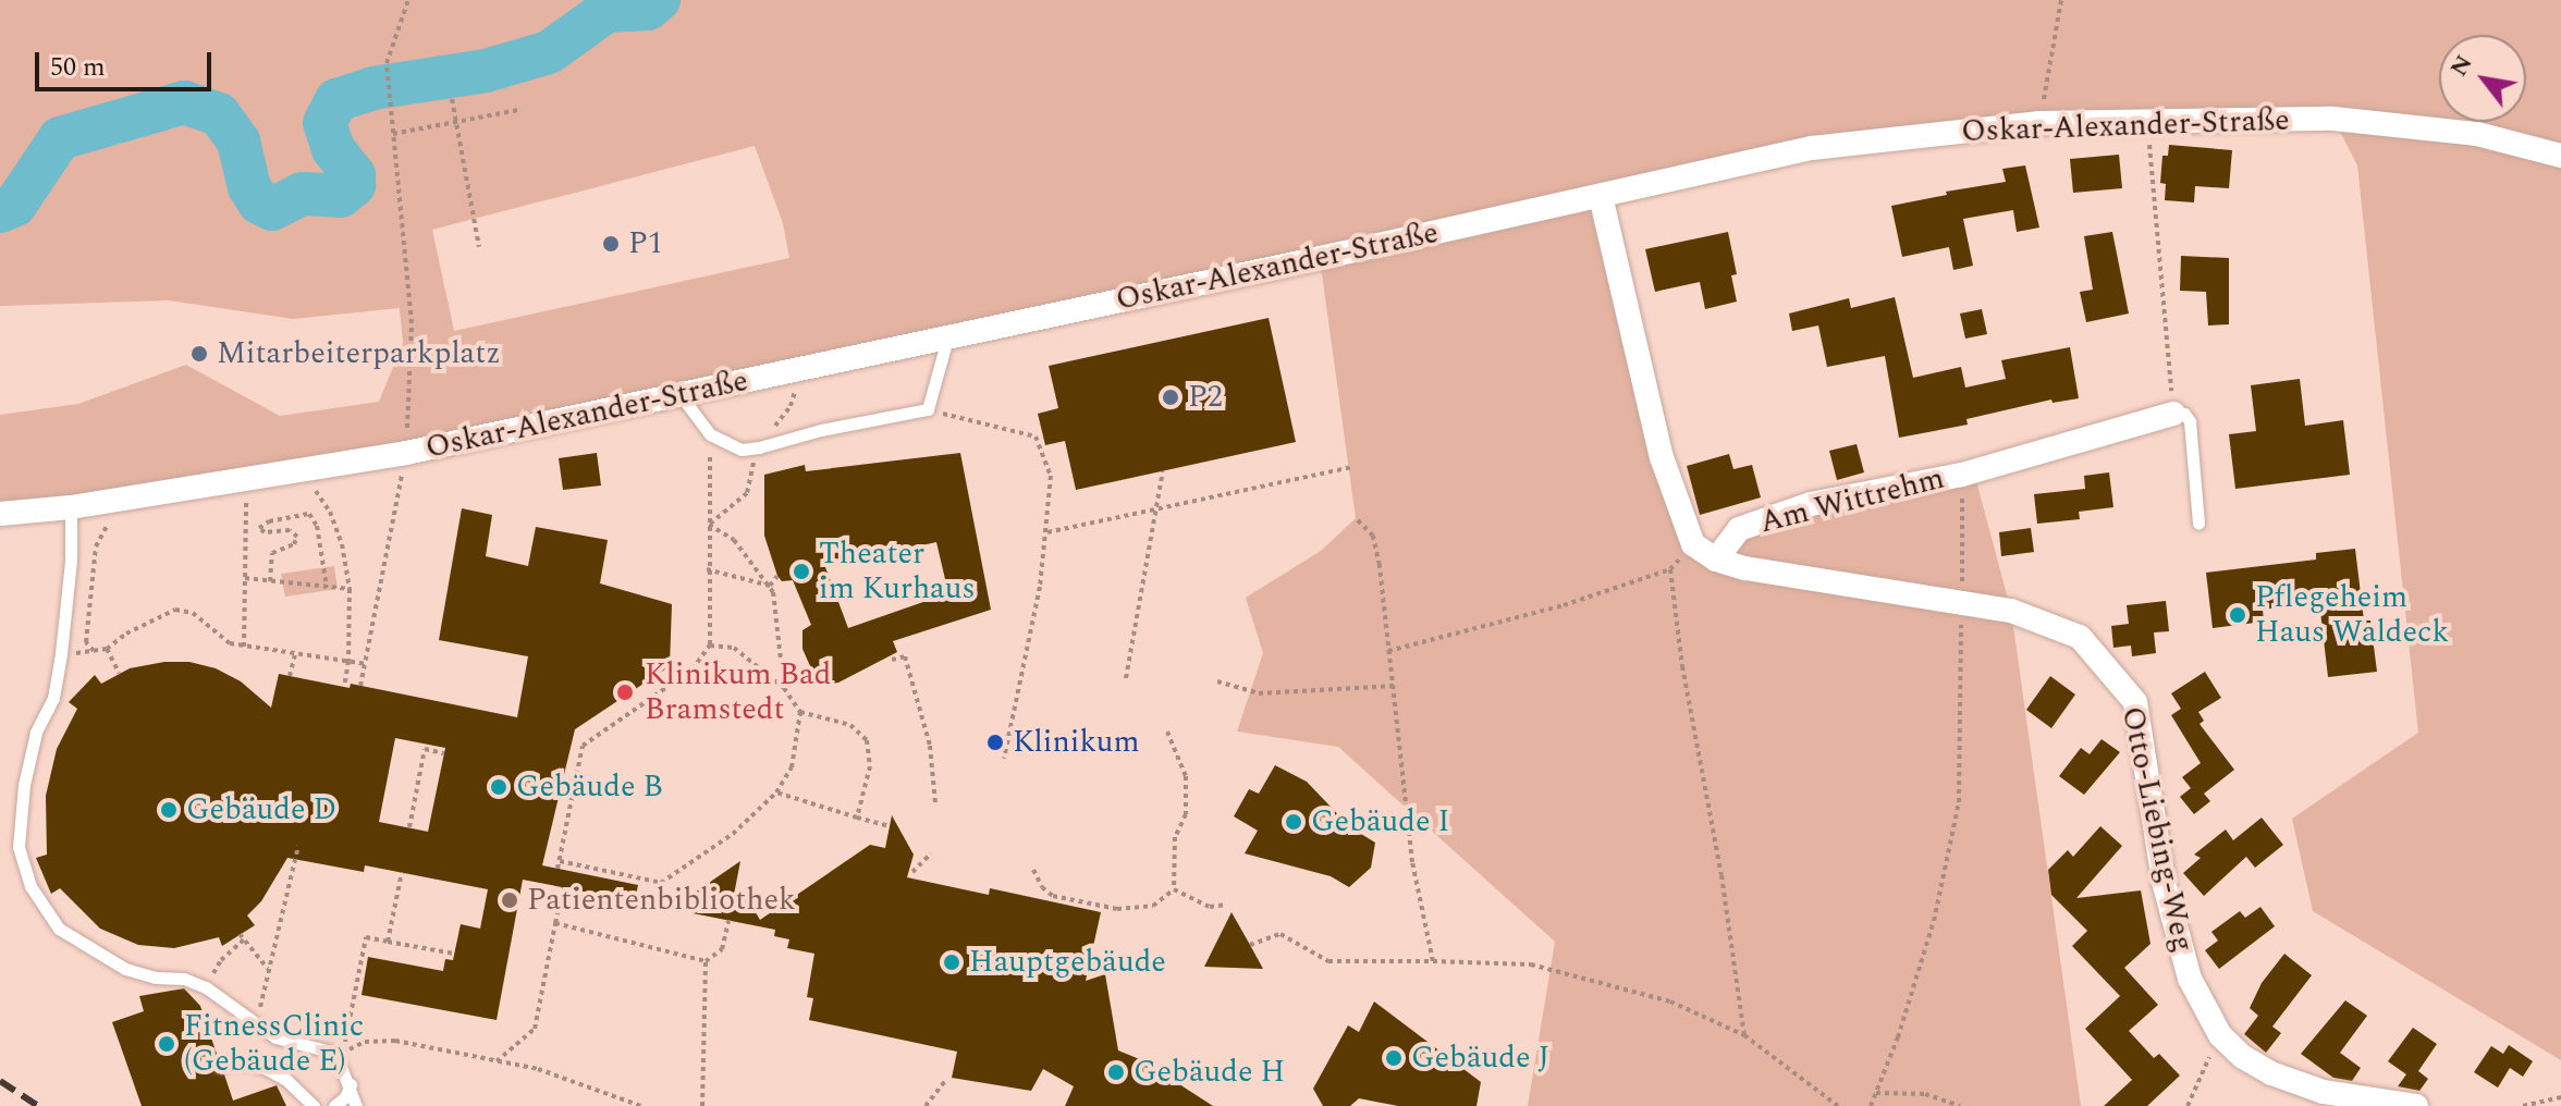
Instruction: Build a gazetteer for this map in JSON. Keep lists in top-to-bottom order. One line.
{"streets":{"street":["Oskar-Alexander-Straße","Am Wittrehm","Otto-Liebing-Weg"]},"crossings":[["Am Wittrehm","Otto-Liebing-Weg"]],"places":["P1","Mitarbeiterparkplatz","P2","Theater im Kurhaus","Pflegeheim Haus Waldeck","Klinikum Bad Bramstedt","Klinikum","Gebäude B","Gebäude D","Gebäude I","Patientenbibliothek","Hauptgebäude","FitnessClinic (Gebäude E)","Gebäude J","Gebäude H"],"scale_bar":"50 m","north":"top left"}
